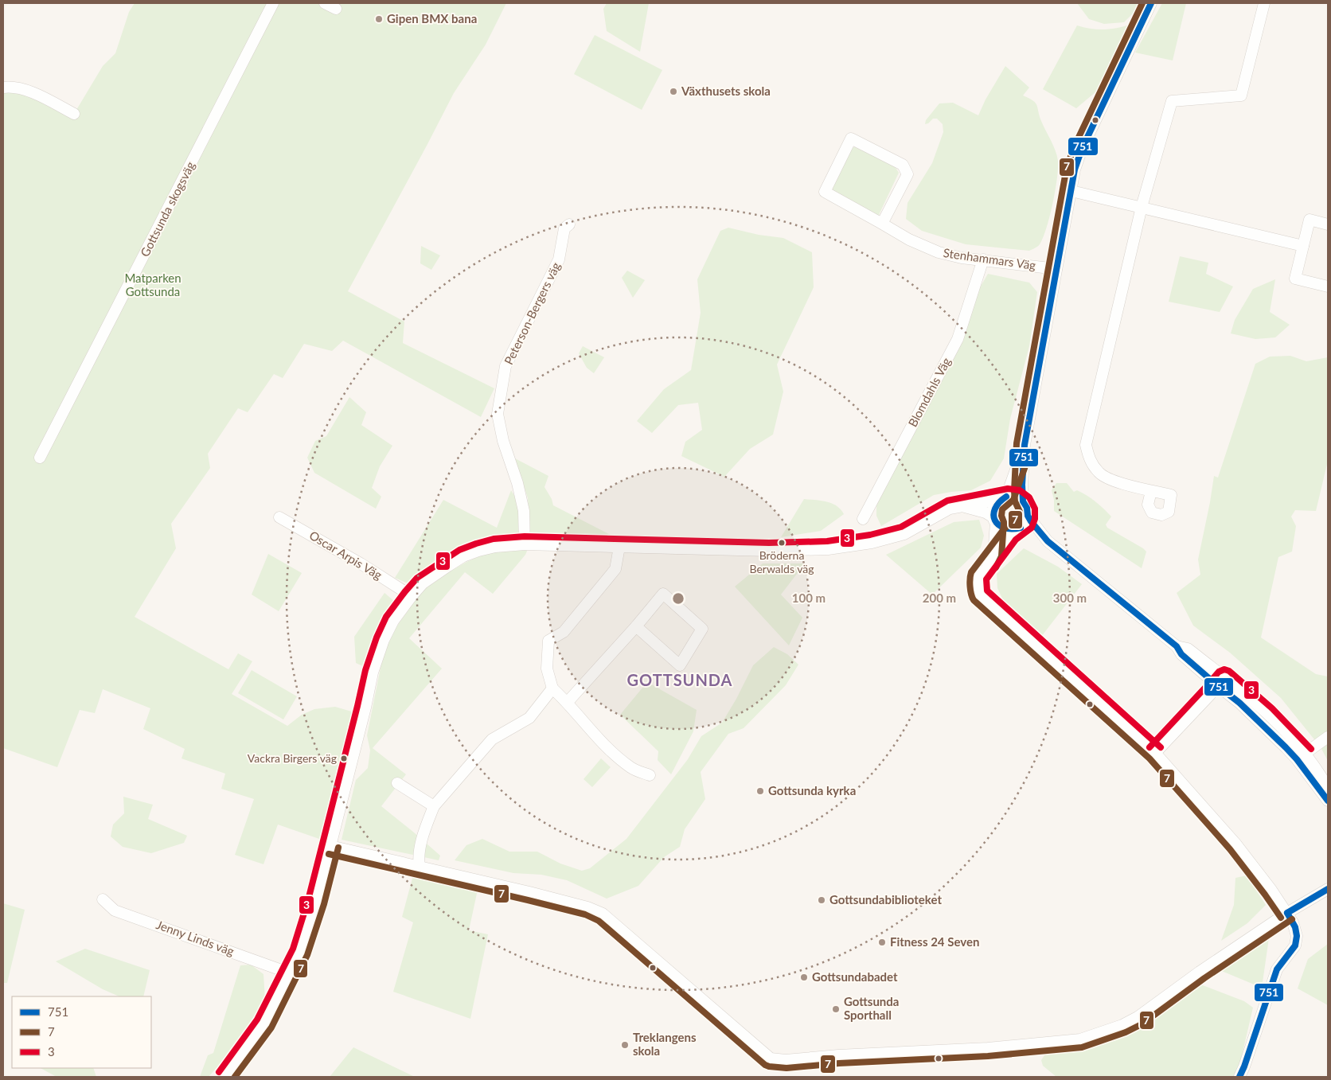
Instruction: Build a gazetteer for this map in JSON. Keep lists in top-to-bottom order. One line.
{"streets":{"street":["Gottsunda skogsväg","Stenhammars Väg","Peterson-Bergers väg","Blomdahls Väg","Oscar Arpis Väg","Jenny Linds väg"]},"crossings":[["Stenhammars Väg","Blomdahls Väg"]],"districts":["GOTTSUNDA"],"parks":["Matparken Gottsunda"],"places":["Gipen BMX bana","Växthusets skola","Bröderna Berwalds väg","Vackra Birgers väg","Gottsunda kyrka","Gottsundabiblioteket","Fitness 24 Seven","Gottsundabadet","Gottsunda Sporthall","Treklangens skola"],"lines":["transit line 751","transit line 7","transit line 3"],"legend":["751","7","3"],"rings":["100 m","200 m","300 m"]}
